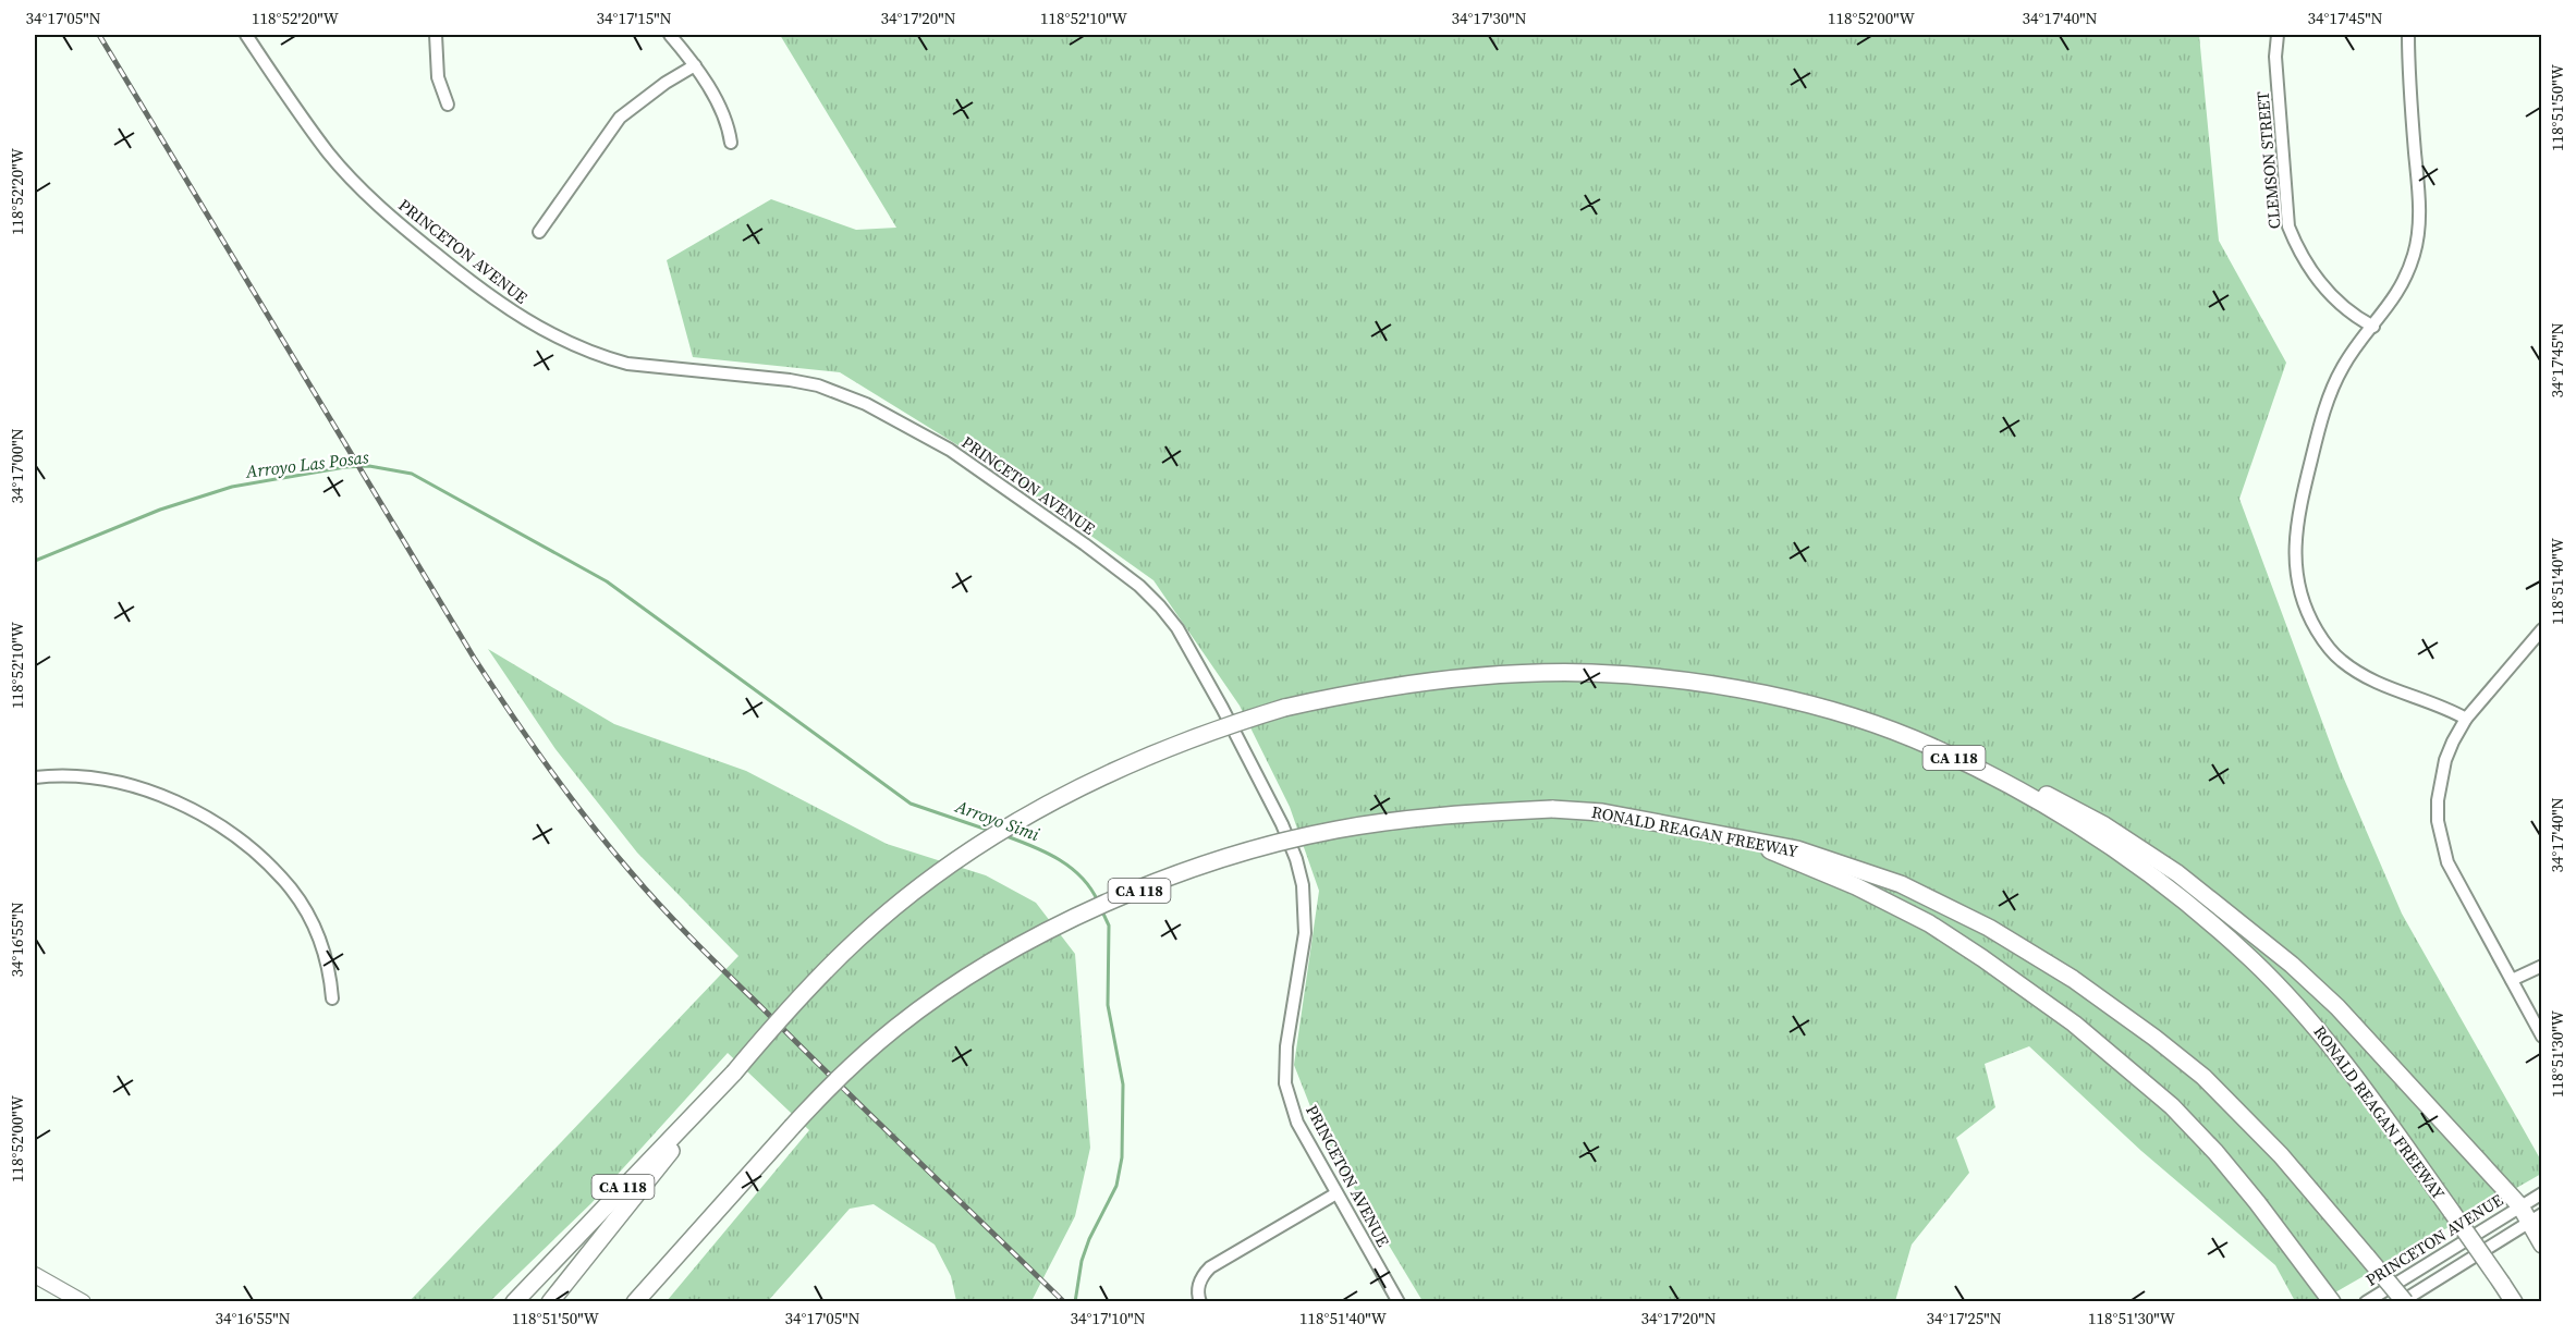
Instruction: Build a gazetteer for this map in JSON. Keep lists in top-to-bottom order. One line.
{"streets":{"highway":["CA 118","RONALD REAGAN FREEWAY"],"street":["CLEMSON STREET","PRINCETON AVENUE"]},"crossings":[["PRINCETON AVENUE","RONALD REAGAN FREEWAY"],["CA 118","RONALD REAGAN FREEWAY"]],"water":["Arroyo Las Posas","Arroyo Simi"],"coordinates":["34°17'05\"N","118°52'20\"W","34°17'15\"N","34°17'20\"N","118°52'10\"W","34°17'30\"N","118°52'00\"W","34°17'40\"N","34°17'45\"N","118°51'50\"W","34°17'00\"N","118°51'40\"W","34°16'55\"N","118°51'30\"W","34°17'10\"N","34°17'25\"N"]}
